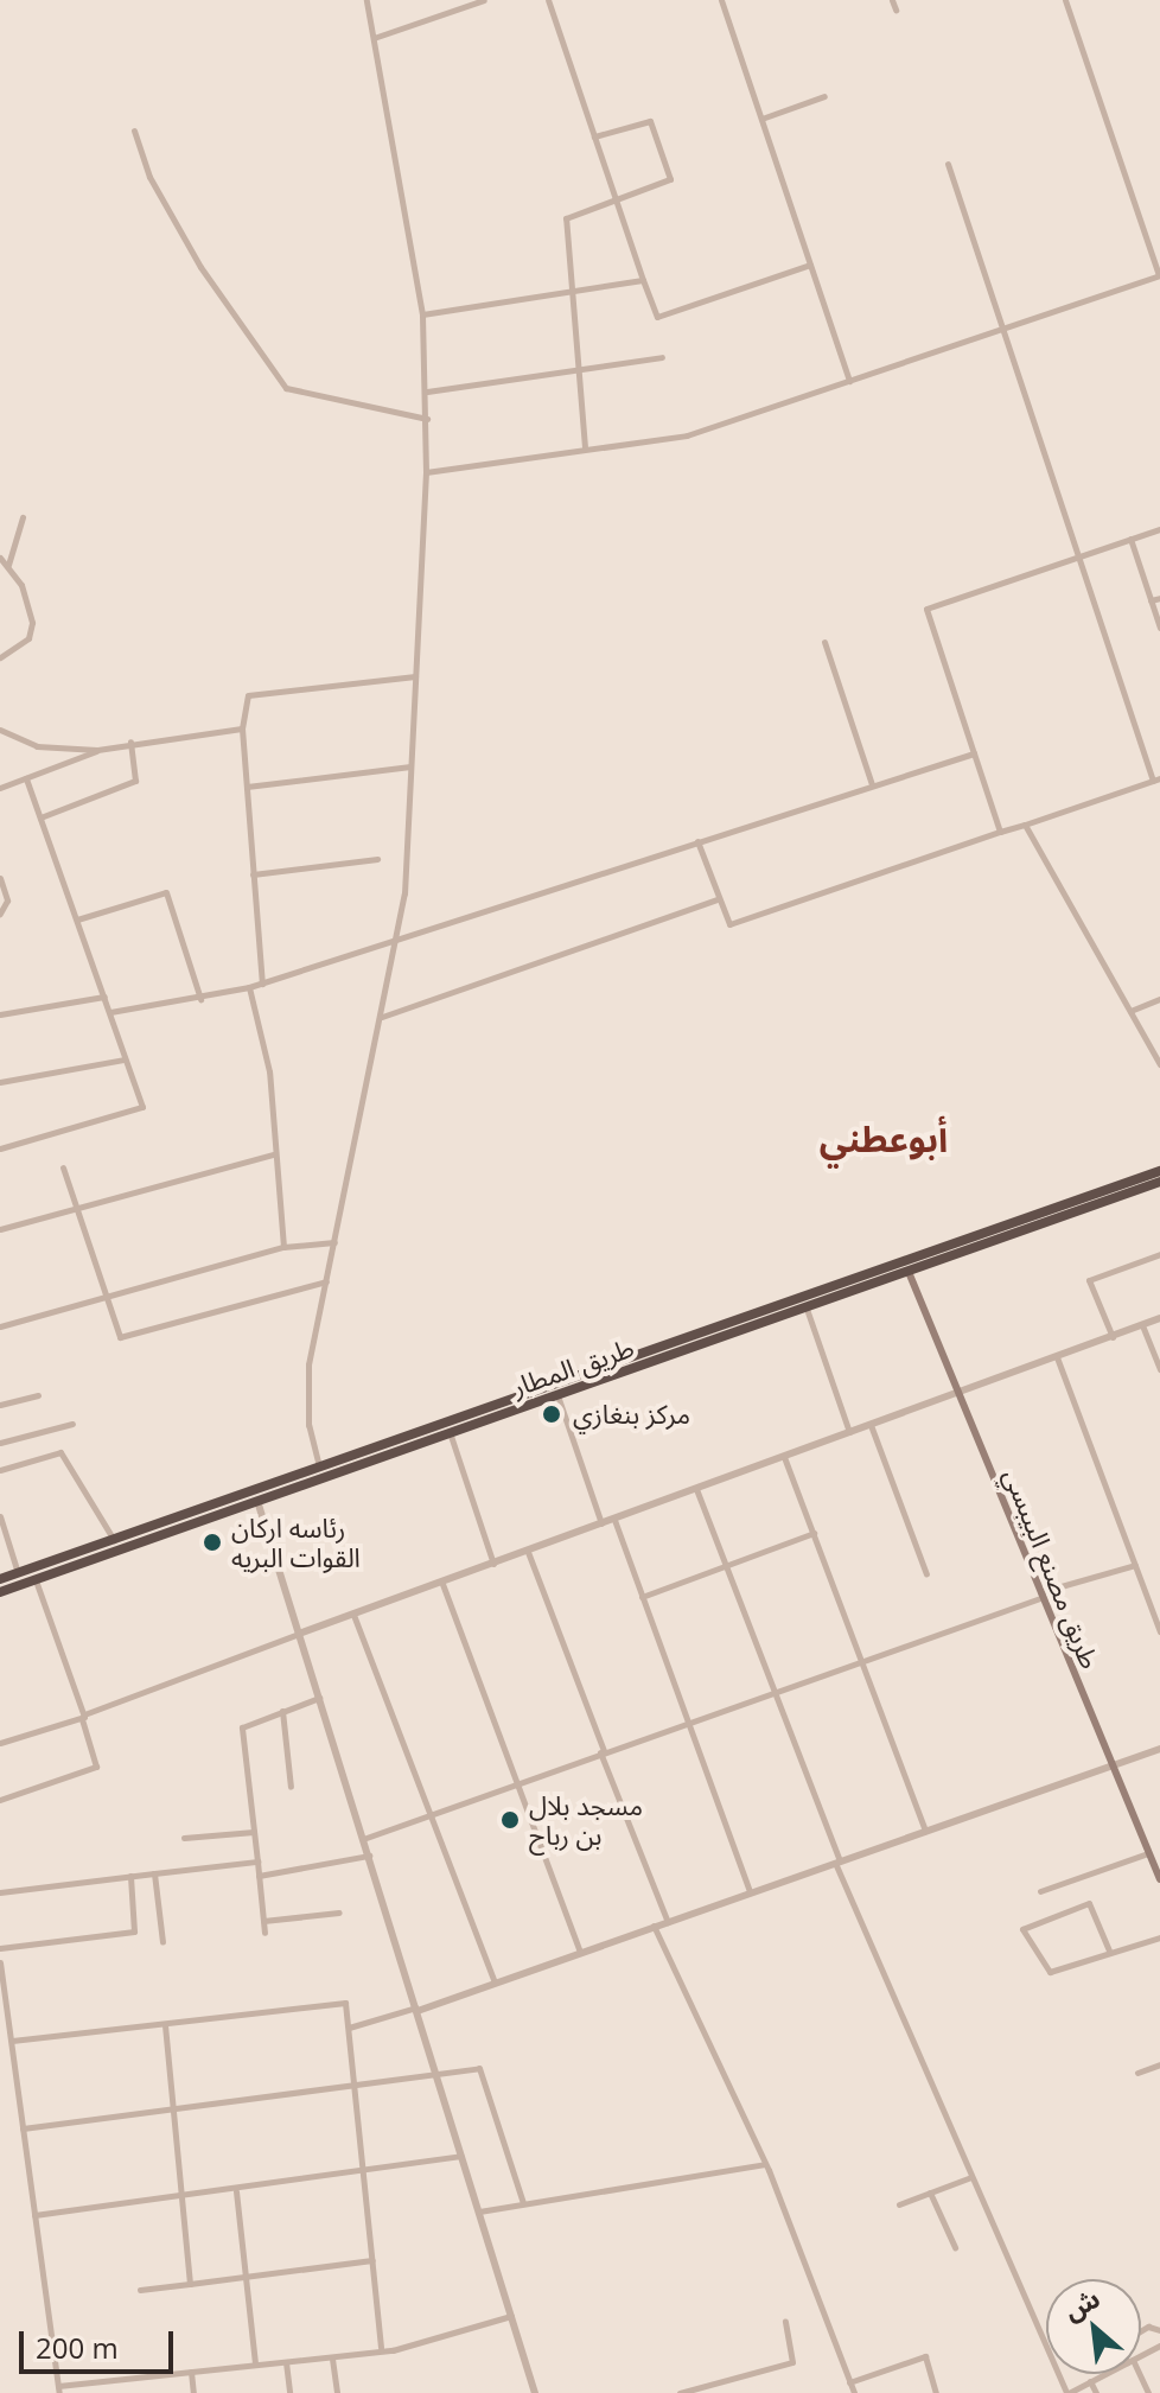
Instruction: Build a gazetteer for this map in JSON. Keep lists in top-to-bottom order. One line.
{"streets":{"highway":["طريق المطار"],"main road":["طريق مصنع البيبسي"]},"crossings":[["طريق المطار","طريق مصنع البيبسي"]],"districts":["أبوعطني"],"places":["مركز بنغازي","رئاسه اركان القوات البريه","مسجد بلال بن رباح"],"scale_bar":"200 m","north":"top left"}
